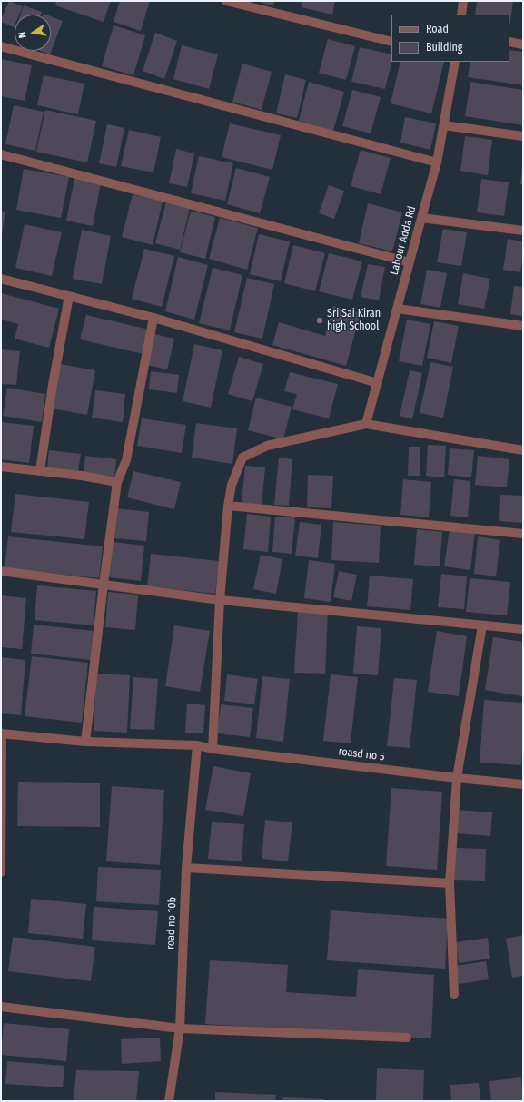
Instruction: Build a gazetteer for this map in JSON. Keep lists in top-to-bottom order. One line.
{"streets":{"street":["Labour Adda Rd","roasd no 5","road no 10b"]},"crossings":[["roasd no 5","road no 10b"]],"places":["Sri Sai Kiran high School"],"legend":["Road","Building"],"north":"left"}
